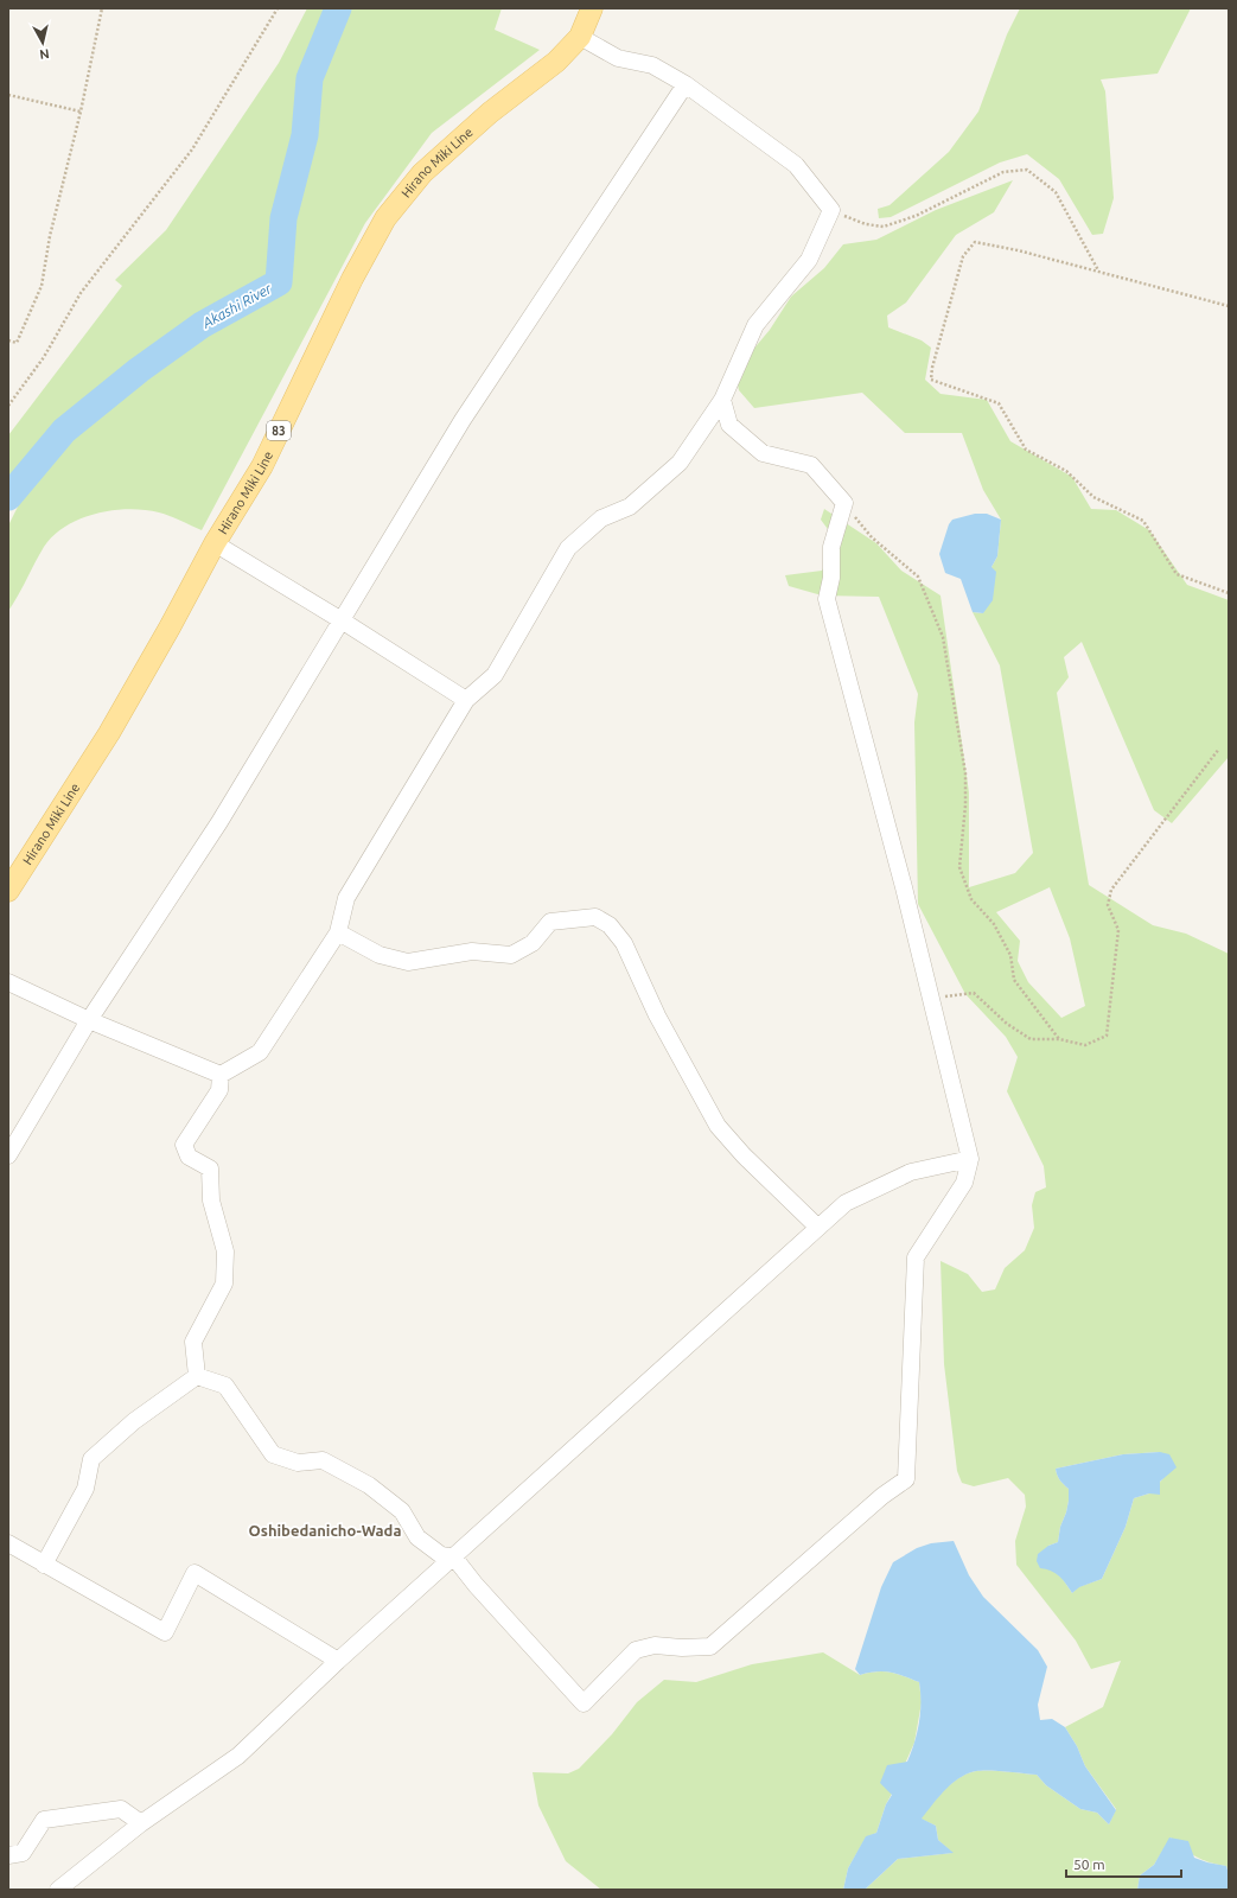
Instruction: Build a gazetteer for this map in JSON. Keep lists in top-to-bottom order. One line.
{"streets":{"main road":["Hirano Miki Line","83"]},"districts":["Oshibedanicho-Wada"],"water":["Akashi River"],"scale_bar":"50 m","north":"bottom"}
